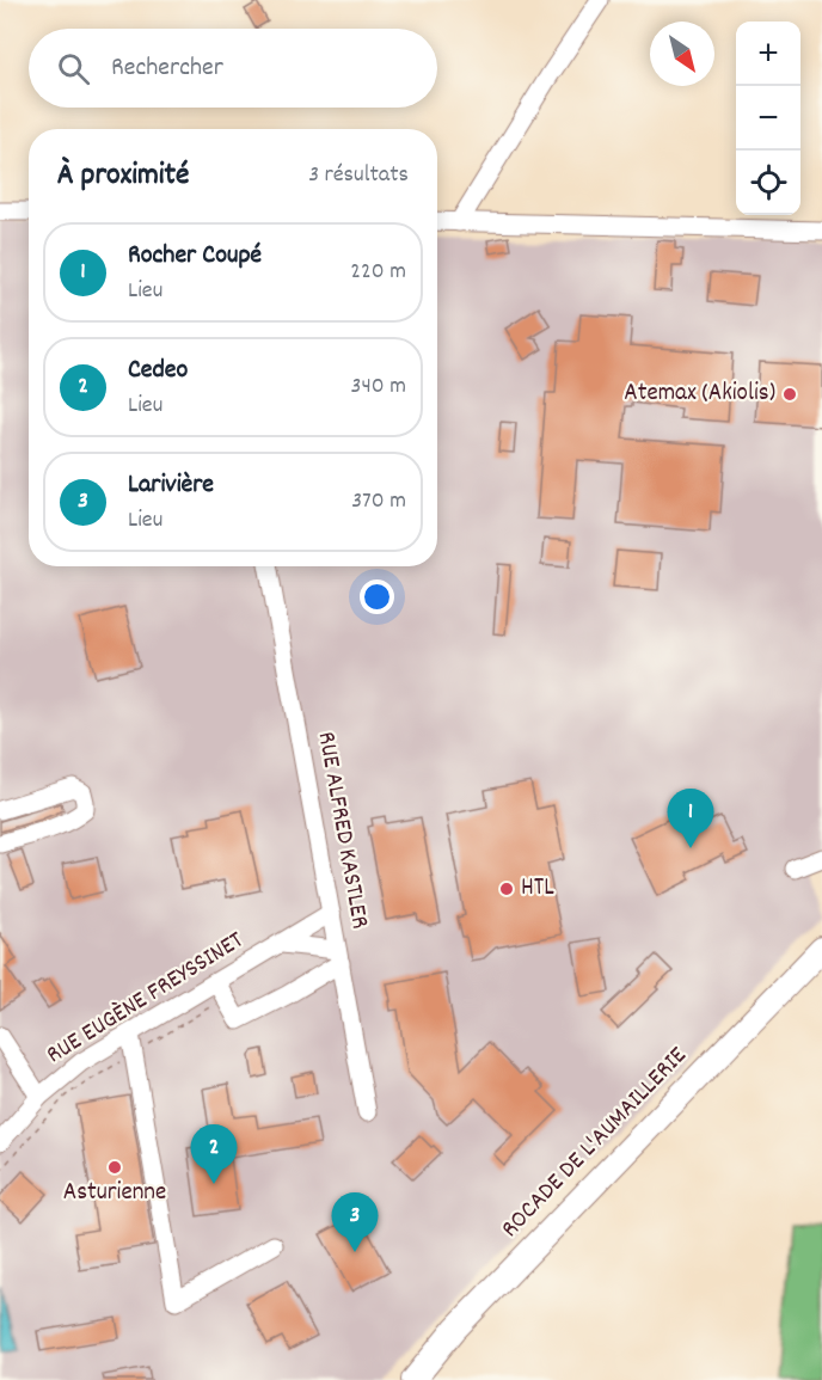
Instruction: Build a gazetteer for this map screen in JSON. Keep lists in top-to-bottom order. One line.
{"streets":{"main road":["ROCADE DE L'AUMAILLERIE"],"street":["RUE ALFRED KASTLER","RUE EUGÈNE FREYSSINET"]},"crossings":[["RUE ALFRED KASTLER","RUE EUGÈNE FREYSSINET"]],"places":["Atemax (Akiolis)","HTL","Asturienne"],"north":"bottom right","page":{"map_buttons":["+","−"],"search":"Rechercher","heading":["À proximité","3 résultats"],"list":[{"mark":"1","name":"Rocher Coupé","note":"Lieu","value":"220 m"},{"mark":"2","name":"Cedeo","note":"Lieu","value":"340 m"},{"mark":"3","name":"Larivière","note":"Lieu","value":"370 m"}],"pins":["1","2","3"]}}
